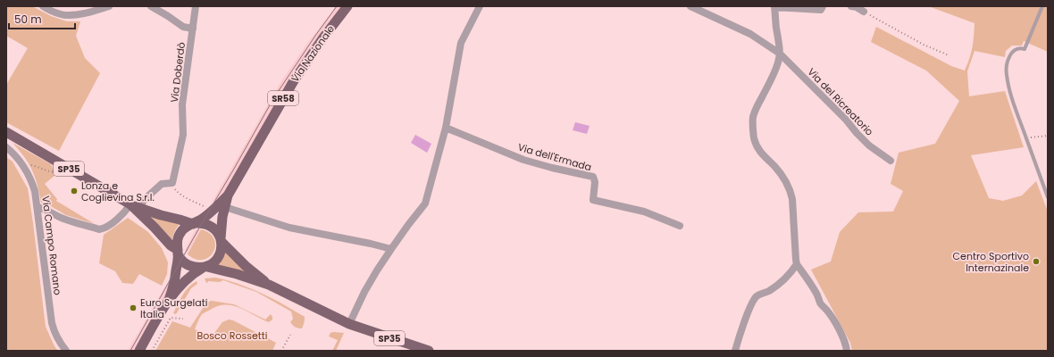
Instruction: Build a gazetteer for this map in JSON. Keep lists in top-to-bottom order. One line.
{"streets":{"main road":["Via Nazionale","SR58","SP35"],"street":["Via Doberdò","Via del Ricreatorio","Via dell'Ermada","Via Campo Romano"]},"crossings":[["Via Nazionale","SP35"]],"parks":["Bosco Rossetti"],"places":["Lonza e Coglievina S.r.l.","Centro Sportivo Internazinale","Euro Surgelati Italia"],"scale_bar":"50 m"}
